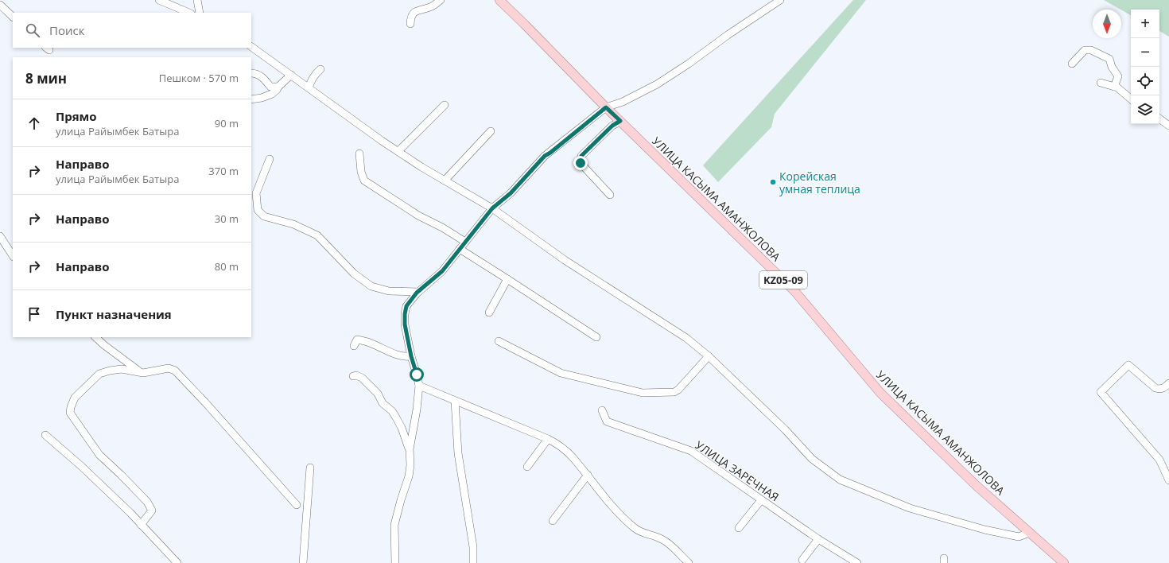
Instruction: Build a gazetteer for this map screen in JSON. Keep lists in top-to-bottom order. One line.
{"streets":{"main road":["УЛИЦА КАСЫМА АМАНЖОЛОВА","KZ05-09"],"street":["УЛИЦА ЗАРЕЧНАЯ"]},"places":["Корейская умная теплица"],"north":"bottom","page":{"map_buttons":["+","−"],"search":"Поиск","heading":["8 мин","Пешком · 570 m"],"list":[["Прямо","улица Райымбек Батыра","90 m"],["Направо","улица Райымбек Батыра","370 m"],["Направо","30 m"],["Направо","80 m"],"Пункт назначения"]}}
